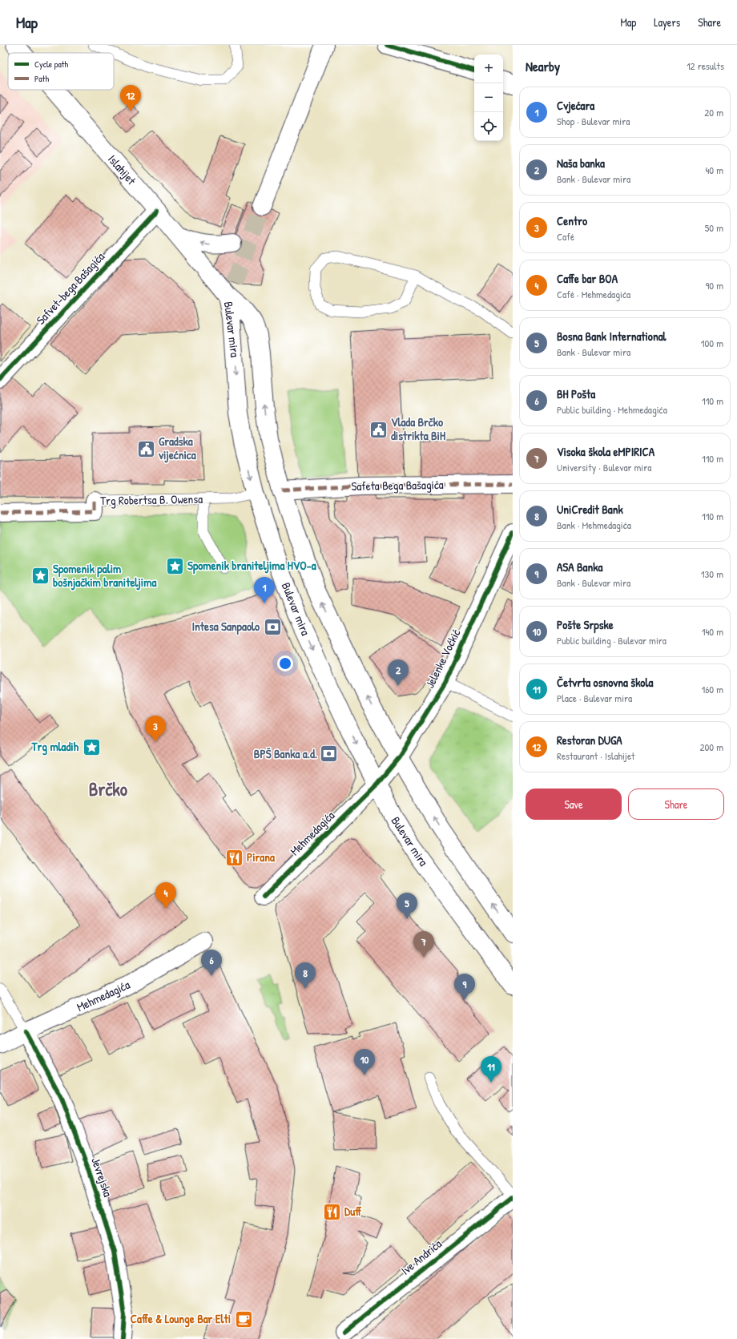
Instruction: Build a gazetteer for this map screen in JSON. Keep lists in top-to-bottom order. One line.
{"streets":{"main road":["Islahijet","Safvet-bega Bašagića","Bulevar mira","Safeta Bega Bašagića","Trg Robertsa B. Owensa","Jelenke Voćkić","Mehmedagića","Jevrejska","Ive Andrića"]},"crossings":[["Islahijet","Safvet-bega Bašagića"],["Islahijet","Bulevar mira"],["Bulevar mira","Safeta Bega Bašagića"],["Bulevar mira","Trg Robertsa B. Owensa"],["Bulevar mira","Jelenke Voćkić"],["Bulevar mira","Mehmedagića"],["Jelenke Voćkić","Mehmedagića"],["Mehmedagića","Jevrejska"]],"districts":["Brčko"],"places":{"public building":["Vlada Brčko distrikta BiH","Gradska vijećnica"],"place":["Spomenik braniteljima HVO-a","Spomenik palim bošnjačkim braniteljima","Trg mladih"],"bank":["Intesa Sanpaolo","BPŠ Banka a.d."],"restaurant":["Pirana","Duff"],"cafe":["Caffe & Lounge Bar Elti"]},"legend":["Cycle path","Path"],"page":{"header":"Map","nav":["Map","Layers","Share"],"heading":["Nearby","12 results"],"map_buttons":["+","−"],"pins":["12","1","2","3","4","5","7","6","8","9","10","11"],"list":[{"mark":"1","name":"Cvjećara","note":"Shop · Bulevar mira","value":"20 m"},{"mark":"2","name":"Naša banka","note":"Bank · Bulevar mira","value":"40 m"},{"mark":"3","name":"Centro","note":"Café","value":"50 m"},{"mark":"4","name":"Caffe bar BOA","note":"Café · Mehmedagića","value":"90 m"},{"mark":"5","name":"Bosna Bank International","note":"Bank · Bulevar mira","value":"100 m"},{"mark":"6","name":"BH Pošta","note":"Public building · Mehmedagića","value":"110 m"},{"mark":"7","name":"Visoka škola eMPIRICA","note":"University · Bulevar mira","value":"110 m"},{"mark":"8","name":"UniCredit Bank","note":"Bank · Mehmedagića","value":"110 m"},{"mark":"9","name":"ASA Banka","note":"Bank · Bulevar mira","value":"130 m"},{"mark":"10","name":"Pošte Srpske","note":"Public building · Bulevar mira","value":"140 m"},{"mark":"11","name":"Četvrta osnovna škola","note":"Place · Bulevar mira","value":"160 m"},{"mark":"12","name":"Restoran DUGA","note":"Restaurant · Islahijet","value":"200 m"}],"buttons":["Save","Share"]}}
